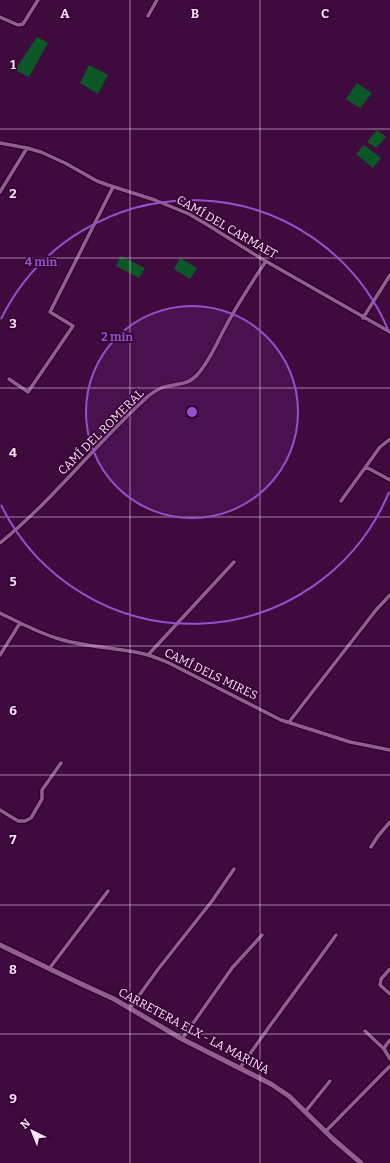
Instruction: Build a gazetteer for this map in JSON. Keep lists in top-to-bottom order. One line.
{"streets":{"main road":["CARRETERA ELX - LA MARINA"],"street":["CAMÍ DEL CARMAET","CAMÍ DEL ROMERAL","CAMÍ DELS MIRES"]},"crossings":[["CAMÍ DEL CARMAET","CAMÍ DEL ROMERAL"]],"north":"top left","grid":{"columns":["A","B","C"],"rows":["1","2","3","4","5","6","7","8","9"]},"rings":["4 min","2 min"]}
